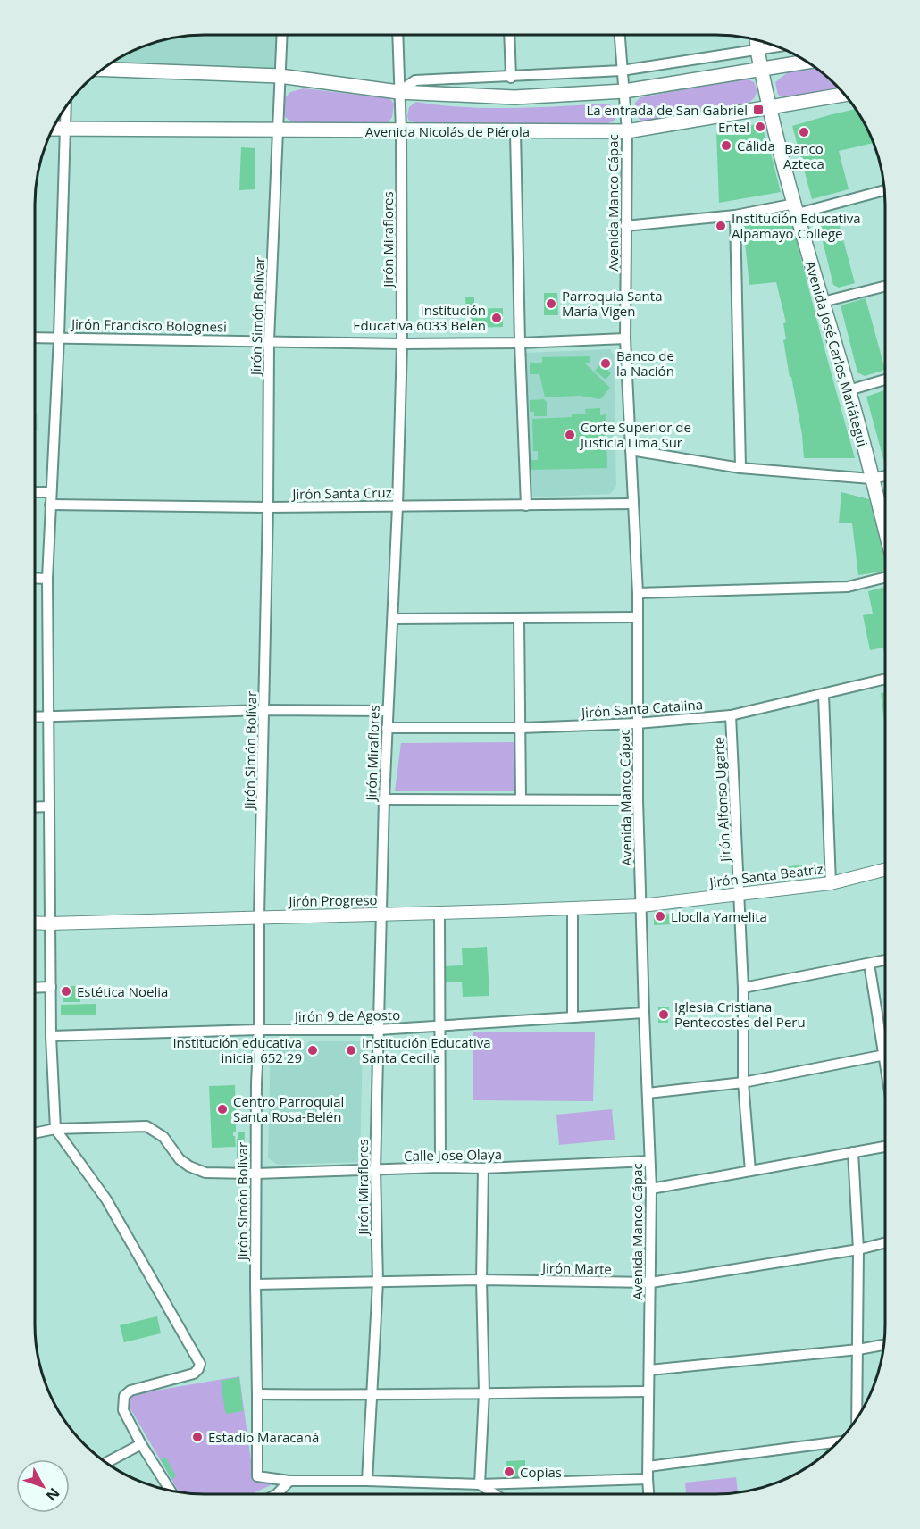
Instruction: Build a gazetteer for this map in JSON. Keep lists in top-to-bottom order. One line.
{"streets":{"main road":["Avenida Nicolás de Piérola","Avenida José Carlos Mariátegui"],"street":["Avenida Manco Cápac","Jirón Miraflores","Jirón Simón Bolívar","Jirón Francisco Bolognesi","Jirón Santa Cruz","Jirón Santa Catalina","Jirón Alfonso Ugarte","Jirón Santa Beatriz","Jirón Progreso","Jirón 9 de Agosto","Calle Jose Olaya","Jirón Marte"]},"crossings":[["Avenida Nicolás de Piérola","Avenida Manco Cápac"],["Avenida Nicolás de Piérola","Jirón Miraflores"],["Avenida Nicolás de Piérola","Jirón Simón Bolívar"],["Avenida Nicolás de Piérola","Avenida José Carlos Mariátegui"],["Avenida Manco Cápac","Jirón Francisco Bolognesi"],["Avenida Manco Cápac","Jirón Santa Cruz"],["Avenida Manco Cápac","Jirón Santa Catalina"],["Avenida Manco Cápac","Jirón Santa Beatriz"],["Avenida Manco Cápac","Jirón Progreso"],["Avenida Manco Cápac","Jirón 9 de Agosto"],["Avenida Manco Cápac","Calle Jose Olaya"],["Avenida Manco Cápac","Jirón Marte"],["Jirón Miraflores","Jirón Francisco Bolognesi"],["Jirón Miraflores","Jirón Santa Cruz"],["Jirón Miraflores","Jirón Santa Catalina"],["Jirón Miraflores","Jirón Progreso"],["Jirón Miraflores","Jirón 9 de Agosto"],["Jirón Miraflores","Calle Jose Olaya"],["Jirón Miraflores","Jirón Marte"],["Jirón Simón Bolívar","Jirón Francisco Bolognesi"],["Jirón Simón Bolívar","Jirón Santa Cruz"],["Jirón Simón Bolívar","Jirón Progreso"],["Jirón Simón Bolívar","Jirón 9 de Agosto"],["Jirón Simón Bolívar","Calle Jose Olaya"],["Jirón Simón Bolívar","Jirón Marte"],["Jirón Santa Catalina","Jirón Alfonso Ugarte"],["Jirón Alfonso Ugarte","Jirón Santa Beatriz"],["Jirón Santa Beatriz","Jirón Progreso"]],"places":{"transit":["La entrada de San Gabriel"],"other":["Entel","Banco Azteca","Cálida","Institución Educativa Alpamayo College","Parroquia Santa María Vigen","Institución Educativa 6033 Belen","Banco de la Nación","Corte Superior de Justicia Lima Sur","Lloclla Yamelita","Estética Noelia","Iglesia Cristiana Pentecostes del Peru","Institución educativa inicial 652 29","Institución Educativa Santa Cecilia","Centro Parroquial Santa Rosa-Belén","Estadio Maracaná","Copias"]},"north":"bottom right"}
